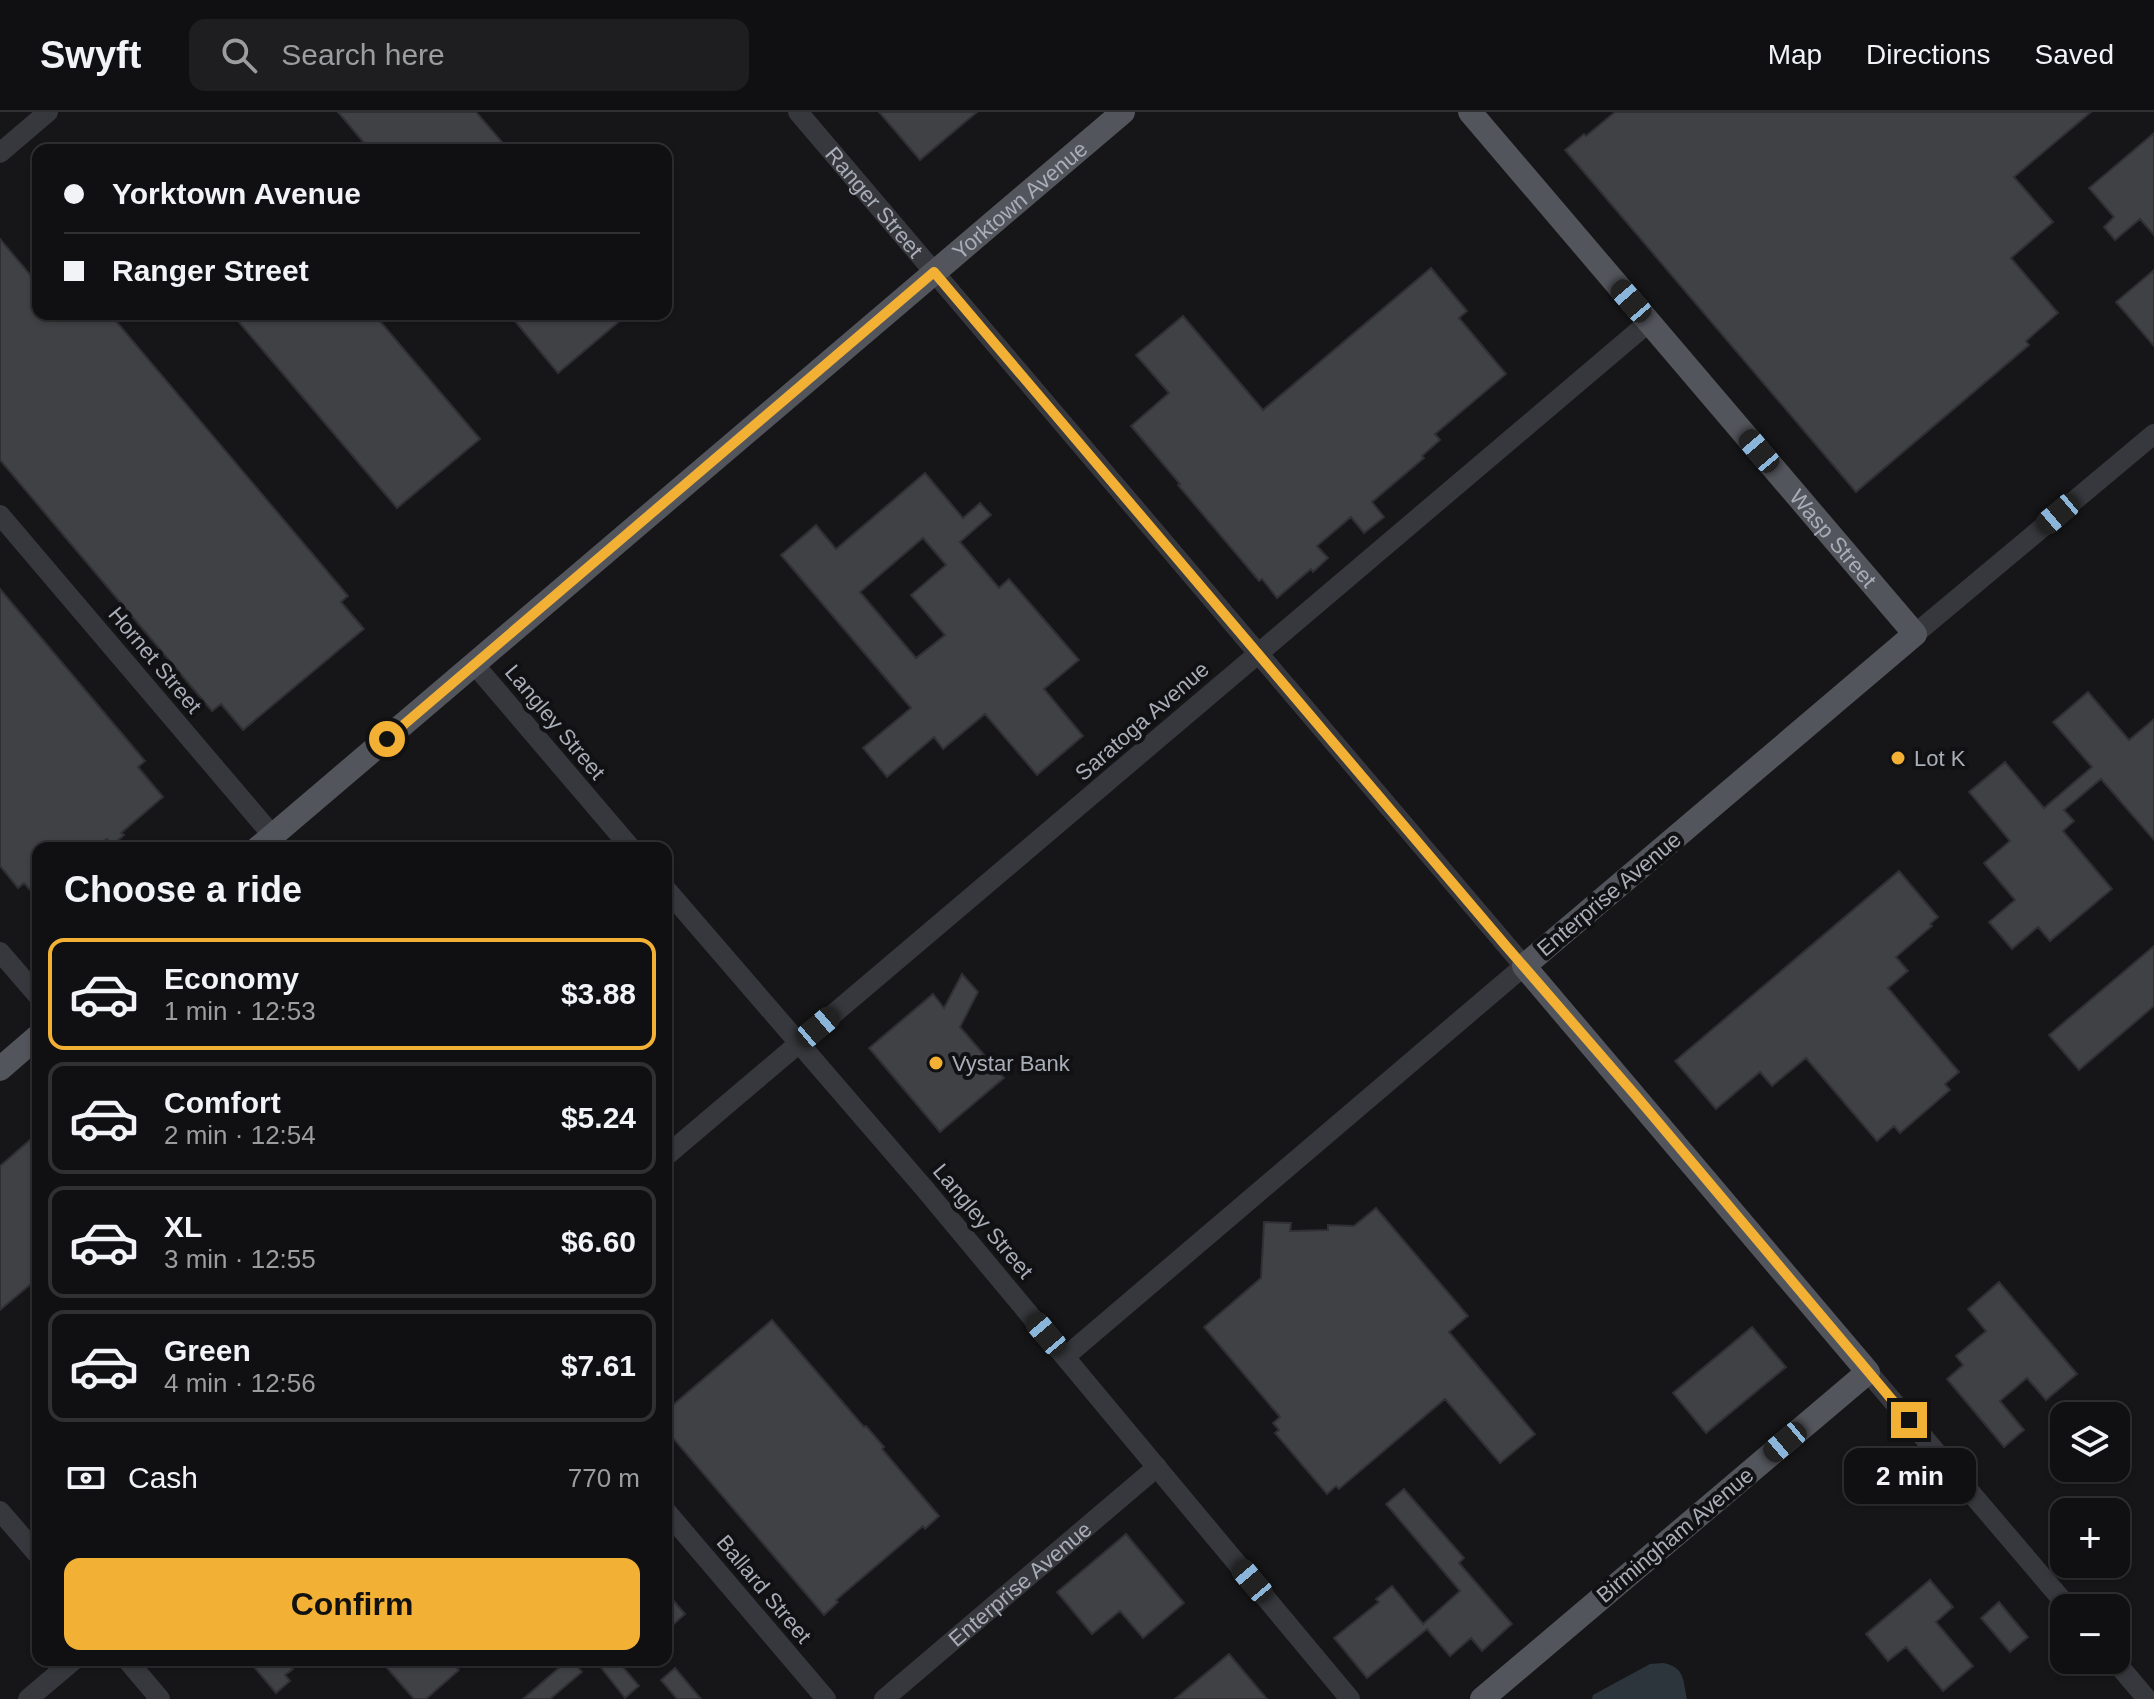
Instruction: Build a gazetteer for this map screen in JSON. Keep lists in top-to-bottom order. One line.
{"streets":{"main road":["Yorktown Avenue","Ranger Street","Wasp Street","Enterprise Avenue","Birmingham Avenue"],"street":["Hornet Street","Saratoga Avenue","Langley Street","Ballard Street"]},"crossings":[["Yorktown Avenue","Ranger Street"],["Yorktown Avenue","Hornet Street"],["Yorktown Avenue","Langley Street"],["Ranger Street","Saratoga Avenue"],["Ranger Street","Enterprise Avenue"],["Ranger Street","Birmingham Avenue"],["Wasp Street","Saratoga Avenue"],["Wasp Street","Enterprise Avenue"],["Saratoga Avenue","Langley Street"],["Langley Street","Enterprise Avenue"]],"places":["Lot K","Vystar Bank"],"page":{"header":"Swyft","search":"Search here","nav":["Map","Directions","Saved"],"banner":["Yorktown Avenue","Ranger Street"],"heading":"Choose a ride","list":[{"name":"Economy","note":"1 min · 12:53","value":"$3.88"},{"name":"Comfort","note":"2 min · 12:54","value":"$5.24"},{"name":"XL","note":"3 min · 12:55","value":"$6.60"},{"name":"Green","note":"4 min · 12:56","value":"$7.61"}],"map_buttons":["+","−"],"pay":["Cash","770 m"],"bubble":"2 min","buttons":"Confirm"}}
